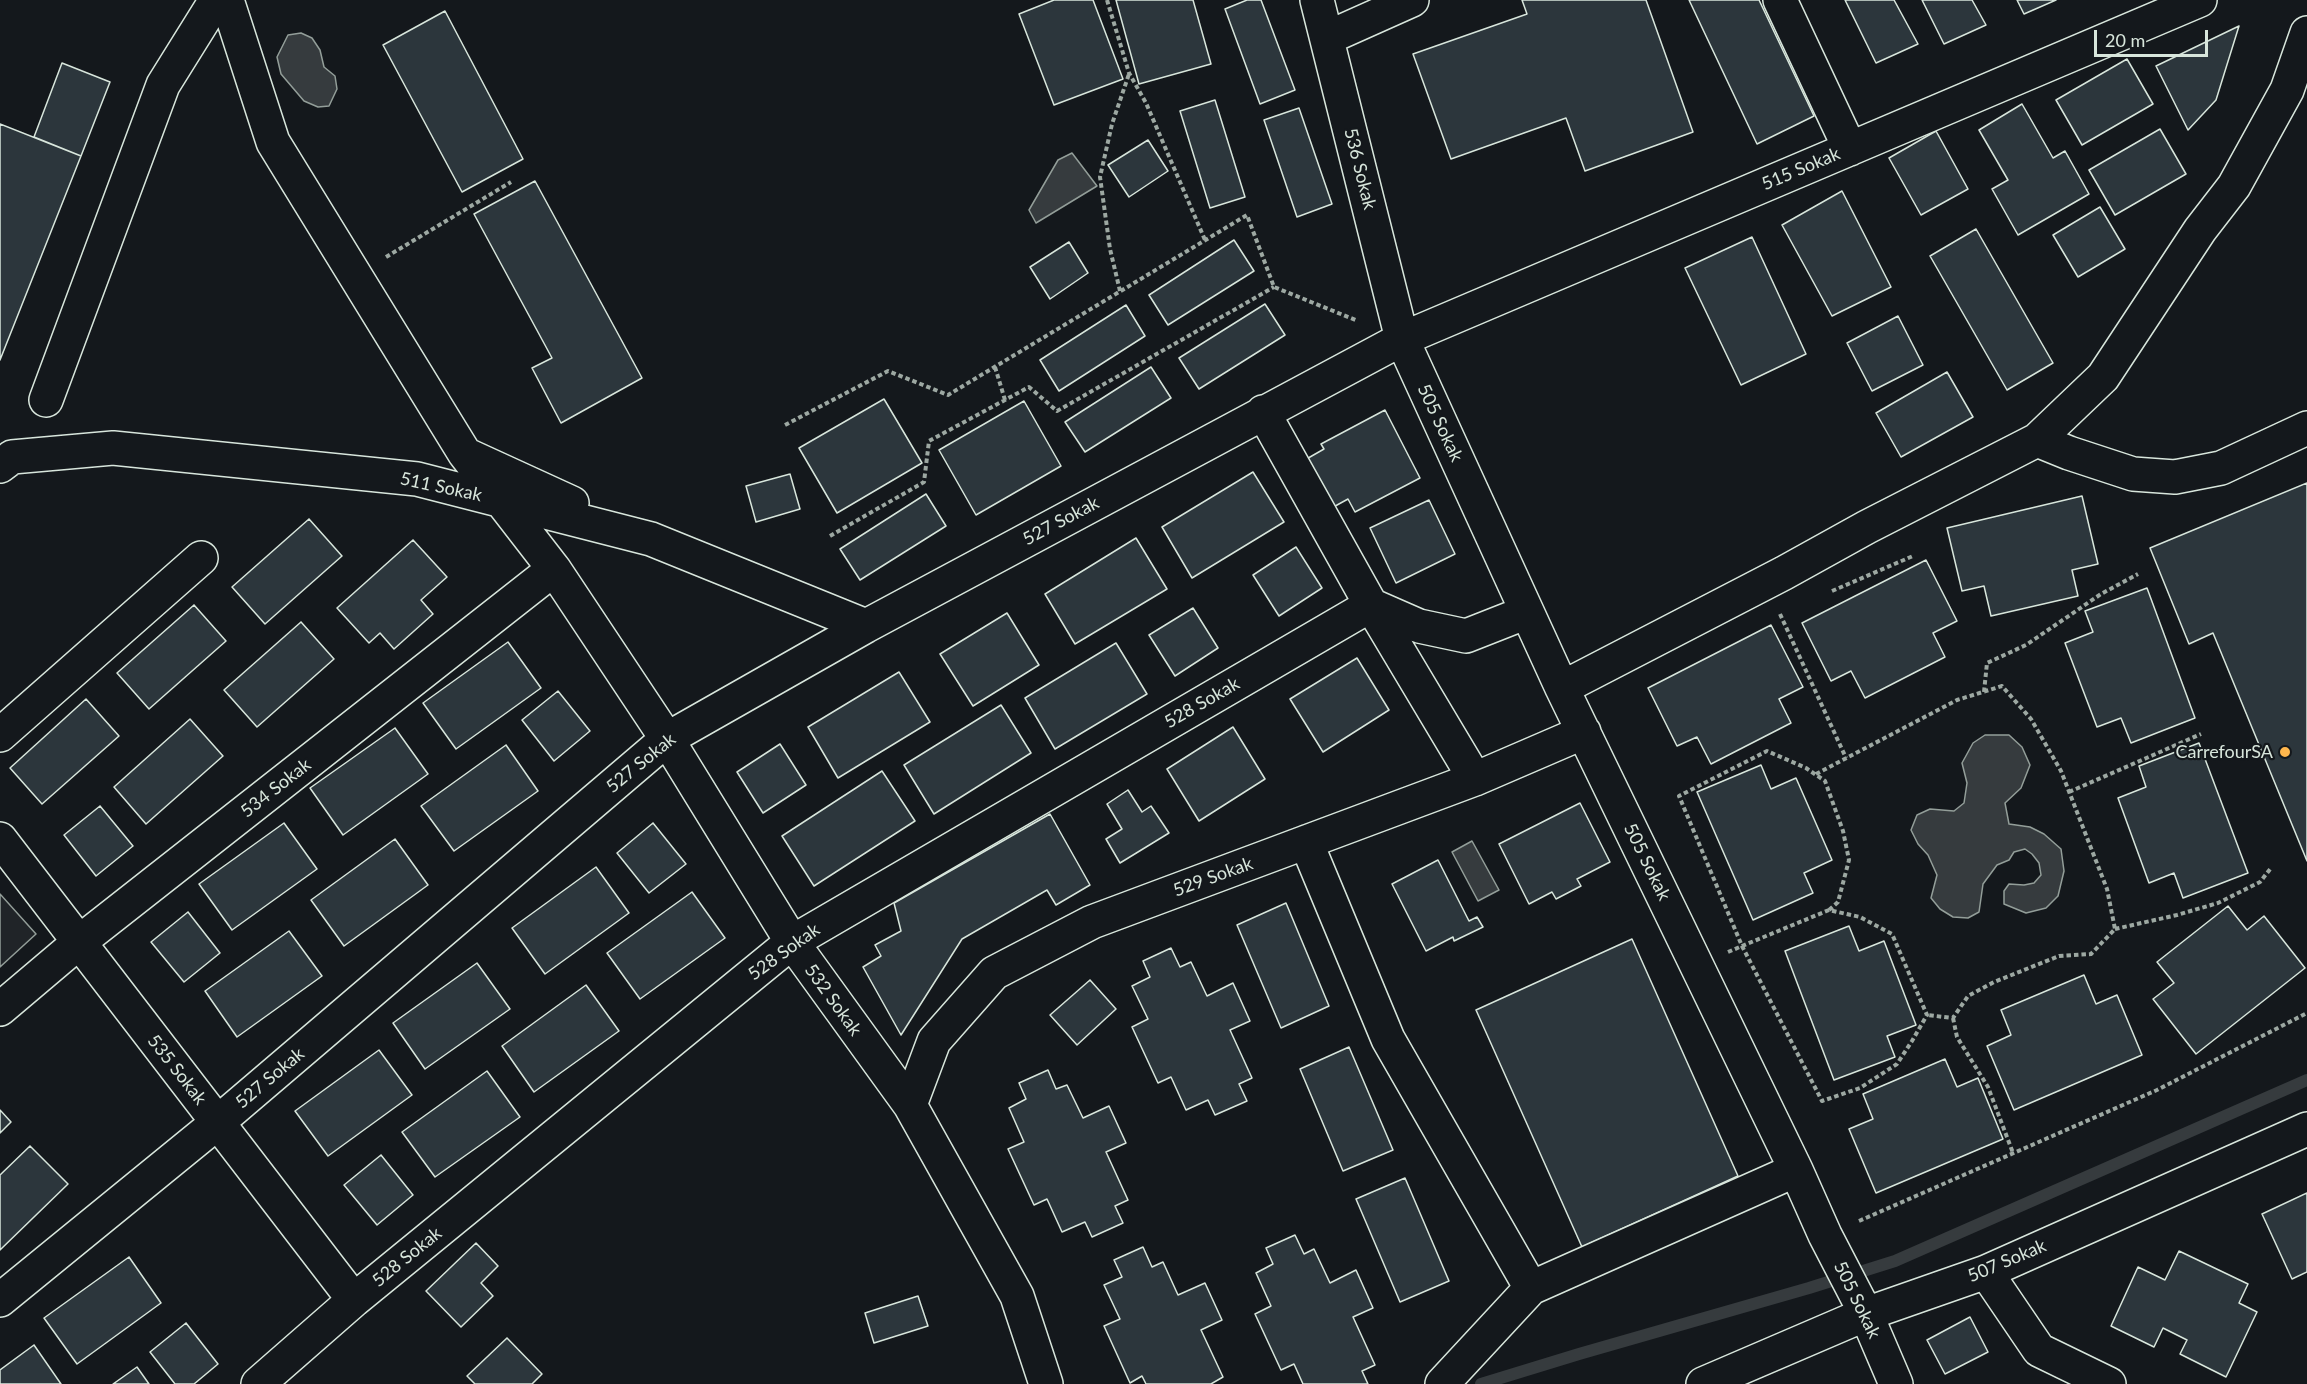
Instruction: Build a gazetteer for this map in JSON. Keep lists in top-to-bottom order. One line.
{"streets":{"street":["536 Sokak","515 Sokak","505 Sokak","511 Sokak","527 Sokak","528 Sokak","534 Sokak","529 Sokak","532 Sokak","535 Sokak","507 Sokak"]},"crossings":[["536 Sokak","515 Sokak"],["536 Sokak","505 Sokak"],["536 Sokak","527 Sokak"],["515 Sokak","505 Sokak"],["515 Sokak","527 Sokak"],["505 Sokak","527 Sokak"],["505 Sokak","529 Sokak"],["505 Sokak","507 Sokak"],["511 Sokak","527 Sokak"],["511 Sokak","532 Sokak"],["527 Sokak","532 Sokak"],["527 Sokak","535 Sokak"],["528 Sokak","532 Sokak"],["528 Sokak","535 Sokak"],["534 Sokak","532 Sokak"],["534 Sokak","535 Sokak"],["529 Sokak","532 Sokak"]],"places":["CarrefourSA"],"scale_bar":"20 m"}
